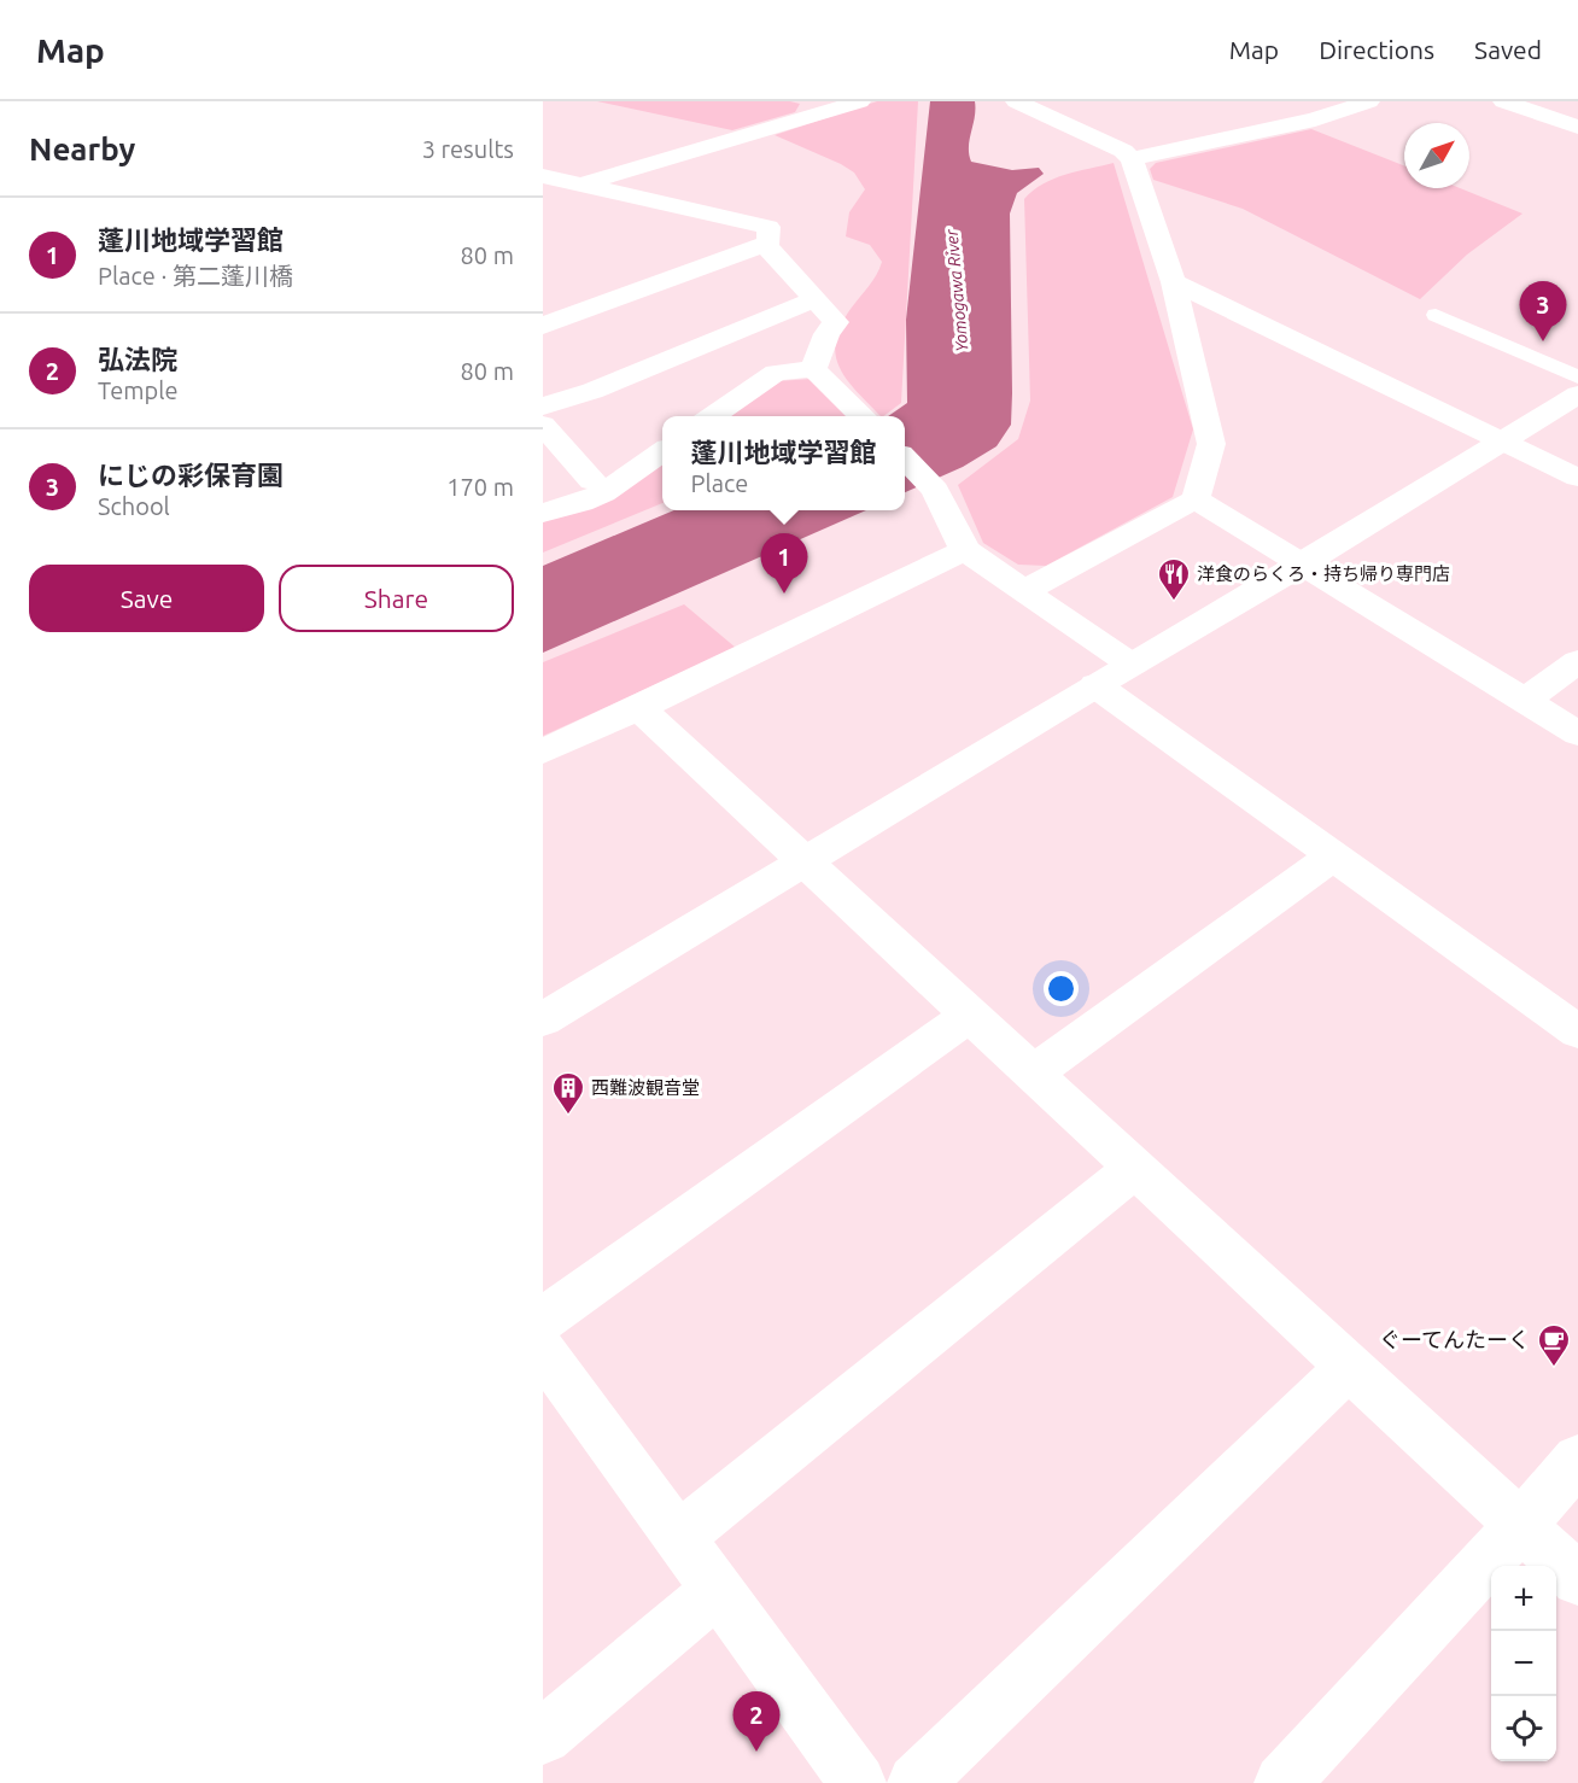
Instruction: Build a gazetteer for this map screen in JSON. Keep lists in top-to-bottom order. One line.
{"water":["Yomogawa River"],"places":{"restaurant":["洋食のらくろ・持ち帰り専門店"],"building":["西難波観音堂"],"cafe":["ぐーてんたーく"]},"north":"top right","page":{"header":"Map","nav":["Map","Directions","Saved"],"heading":["Nearby","3 results"],"list":[{"mark":"1","name":"蓬川地域学習館","note":"Place · 第二蓬川橋","value":"80 m"},{"mark":"2","name":"弘法院","note":"Temple","value":"80 m"},{"mark":"3","name":"にじの彩保育園","note":"School","value":"170 m"}],"pins":["3","1","2"],"popup":["蓬川地域学習館","Place"],"buttons":["Save","Share"],"map_buttons":["+","−"]}}
